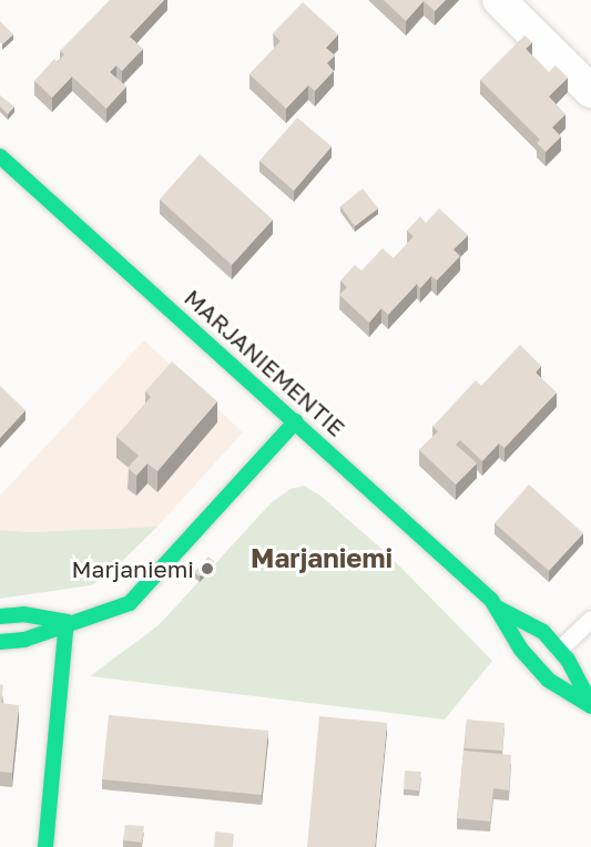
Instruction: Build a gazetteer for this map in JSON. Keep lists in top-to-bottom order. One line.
{"streets":{"street":["MARJANIEMENTIE"]},"districts":["Marjaniemi"],"places":["Marjaniemi"]}
